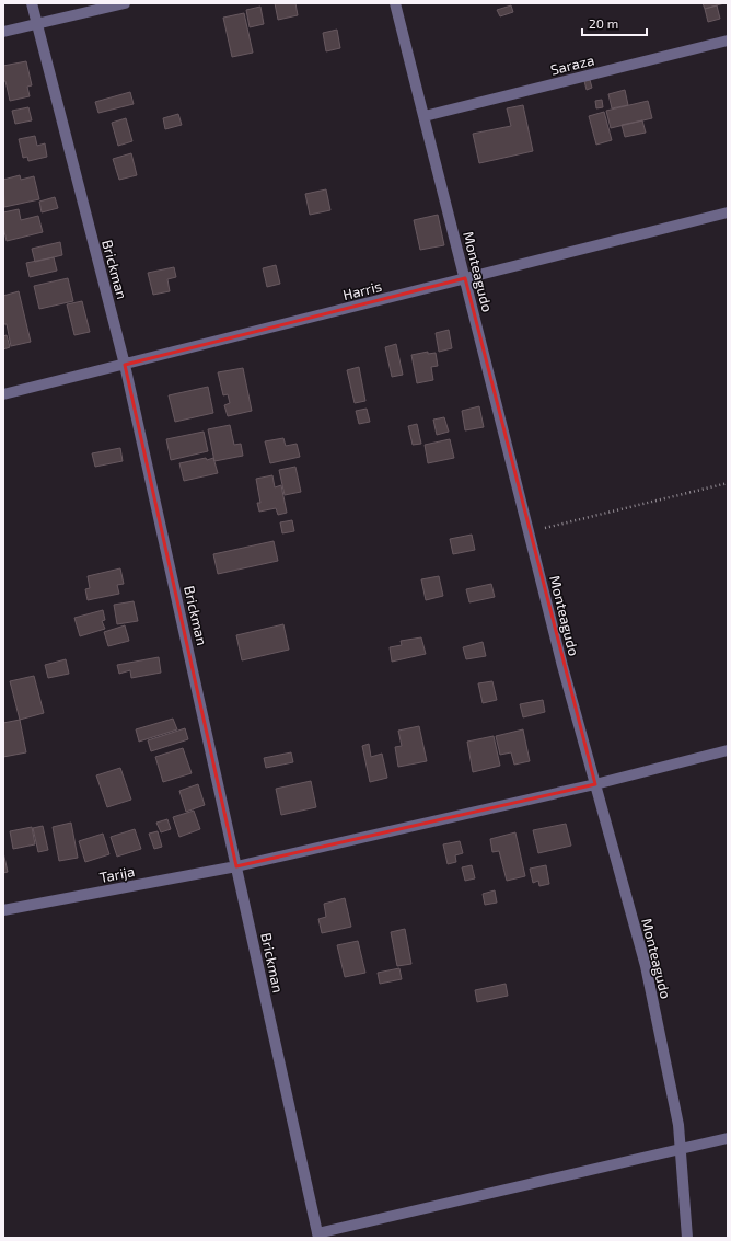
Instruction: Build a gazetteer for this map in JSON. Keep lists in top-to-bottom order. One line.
{"streets":{"street":["Saraza","Brickman","Monteagudo","Harris","Tarija"]},"crossings":[["Saraza","Monteagudo"],["Brickman","Harris"],["Brickman","Tarija"],["Monteagudo","Harris"],["Monteagudo","Tarija"]],"scale_bar":"20 m"}
